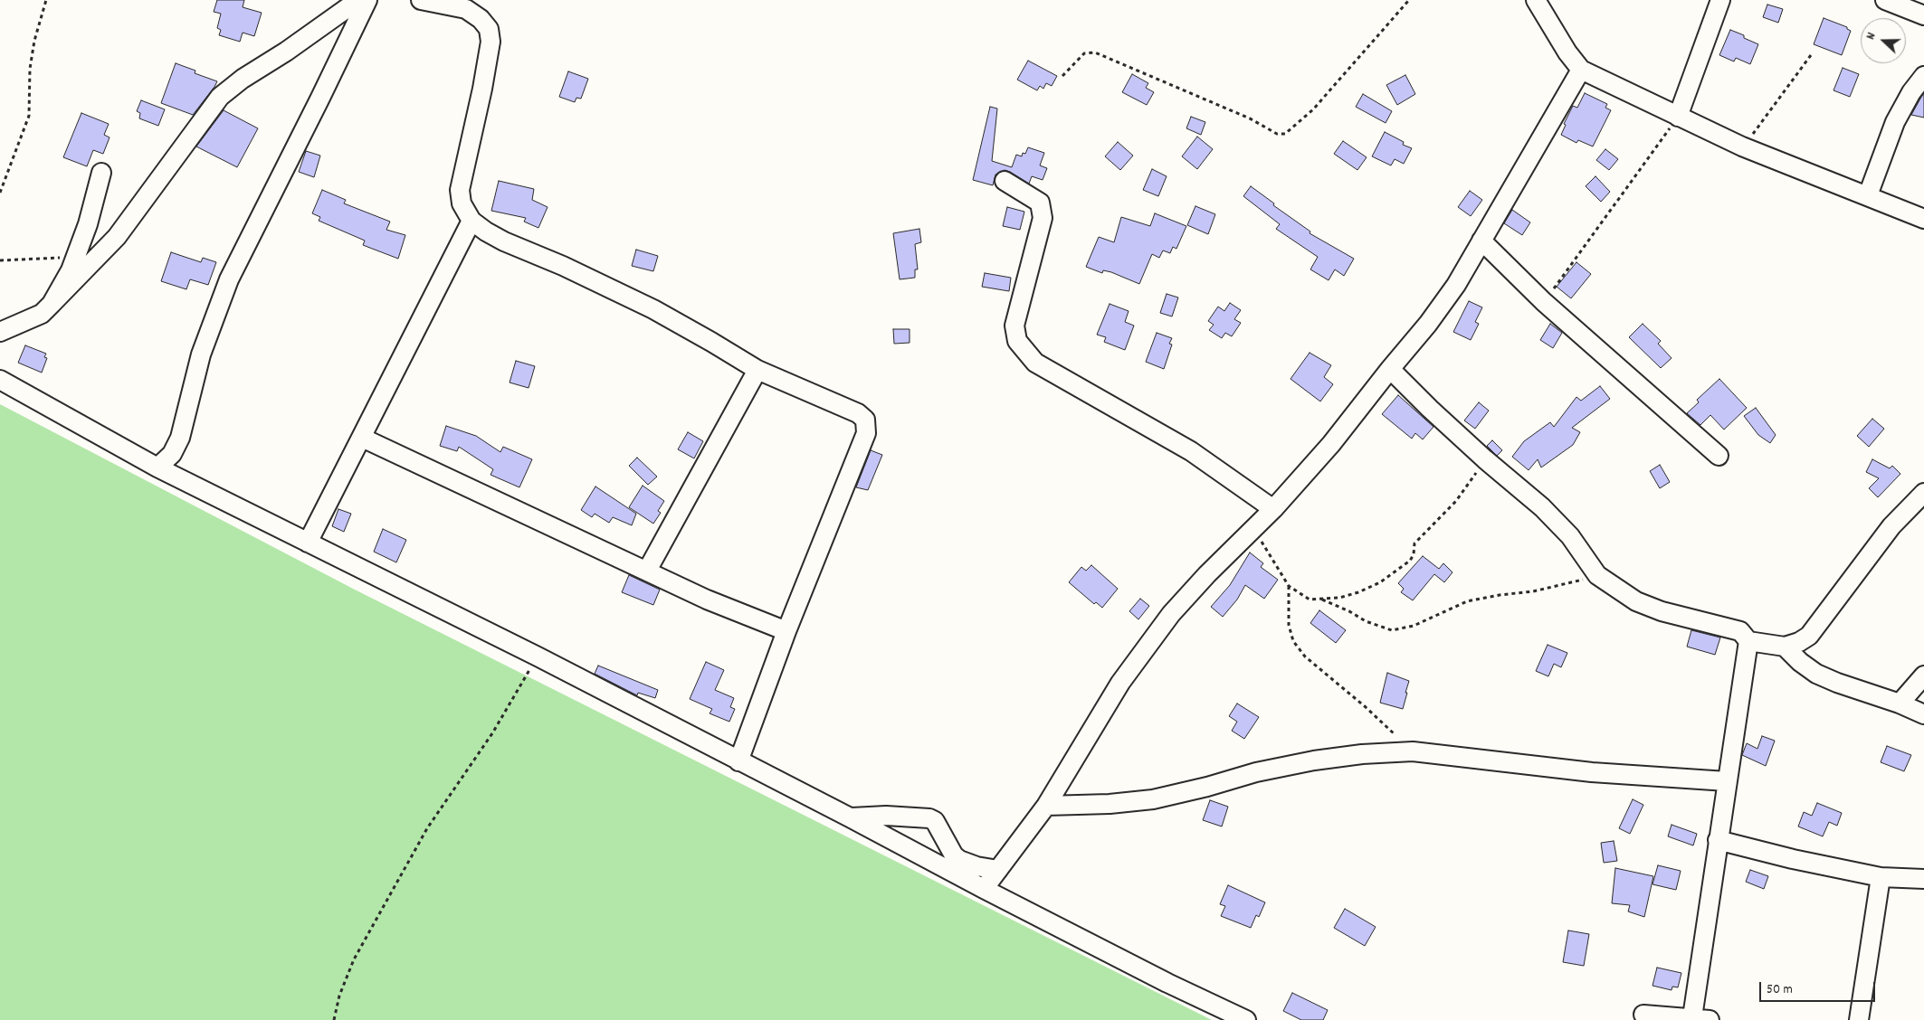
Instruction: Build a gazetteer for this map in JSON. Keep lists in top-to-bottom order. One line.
{"scale_bar":"50 m","north":"left"}
